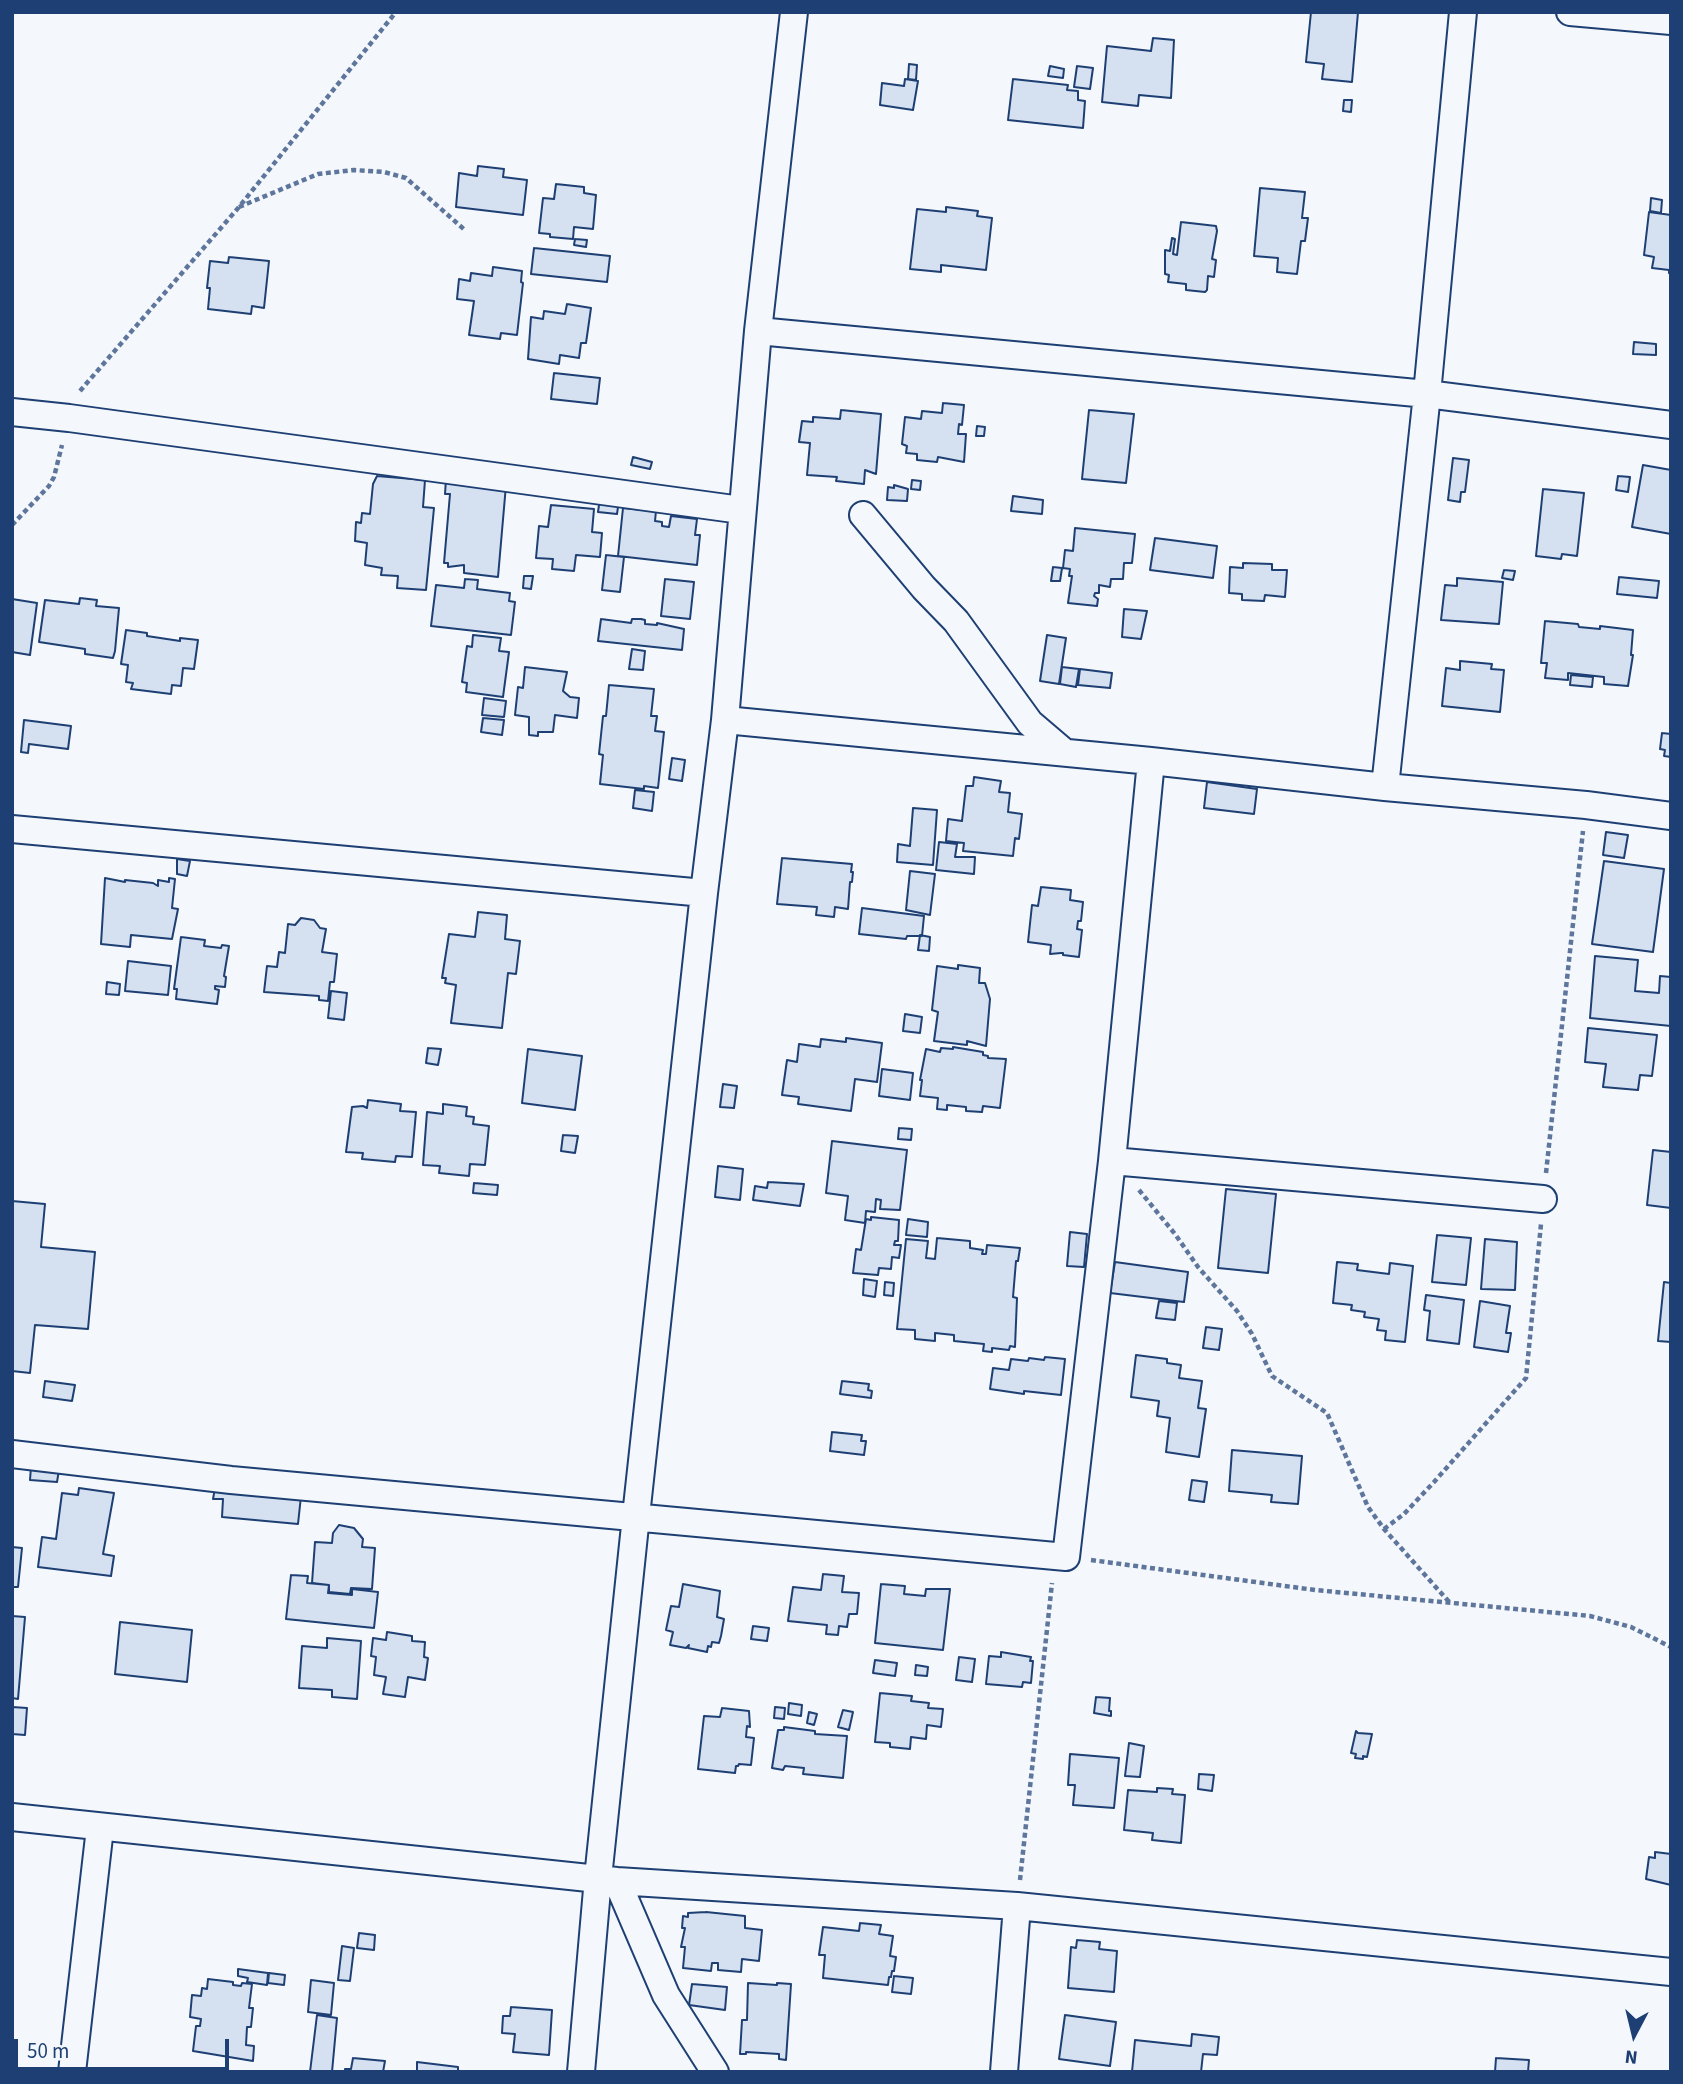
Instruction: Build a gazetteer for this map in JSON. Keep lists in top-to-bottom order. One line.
{"scale_bar":"50 m","north":"bottom"}
